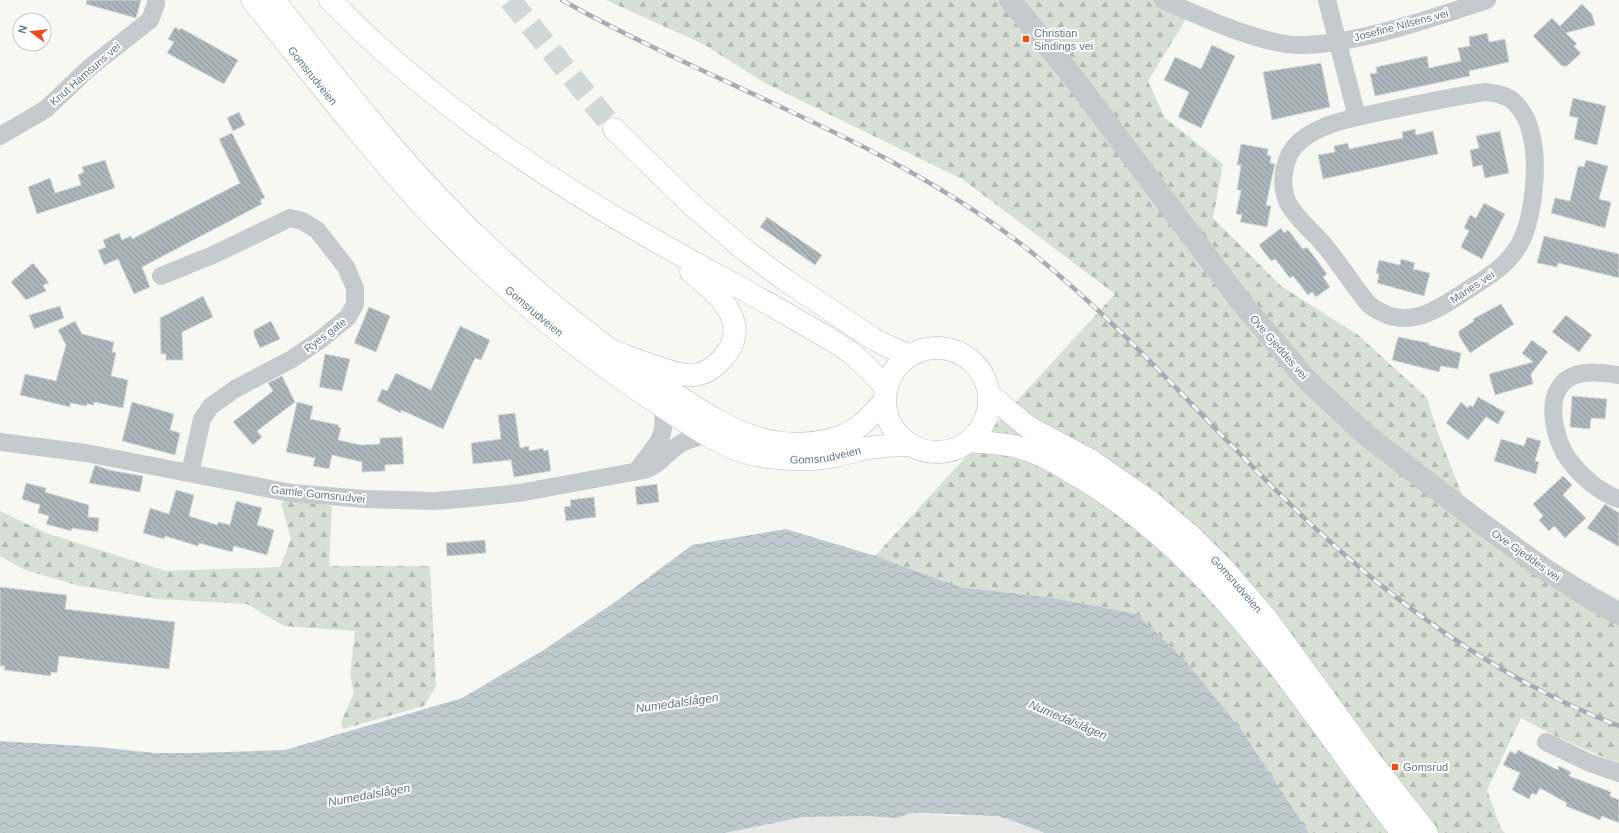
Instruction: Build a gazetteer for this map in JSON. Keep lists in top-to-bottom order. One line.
{"streets":{"main road":["Gomsrudveien"],"street":["Josefine Nilsens vei","Knut Hamsuns vei","Maries vei","Ryes gate","Ove Gjeddes vei","Gamle Gomsrudvei"]},"crossings":[["Gomsrudveien","Gamle Gomsrudvei"],["Ryes gate","Gamle Gomsrudvei"]],"water":["Numedalslågen"],"places":{"transit":["Christian Sindings vei","Gomsrud"]},"north":"left"}
